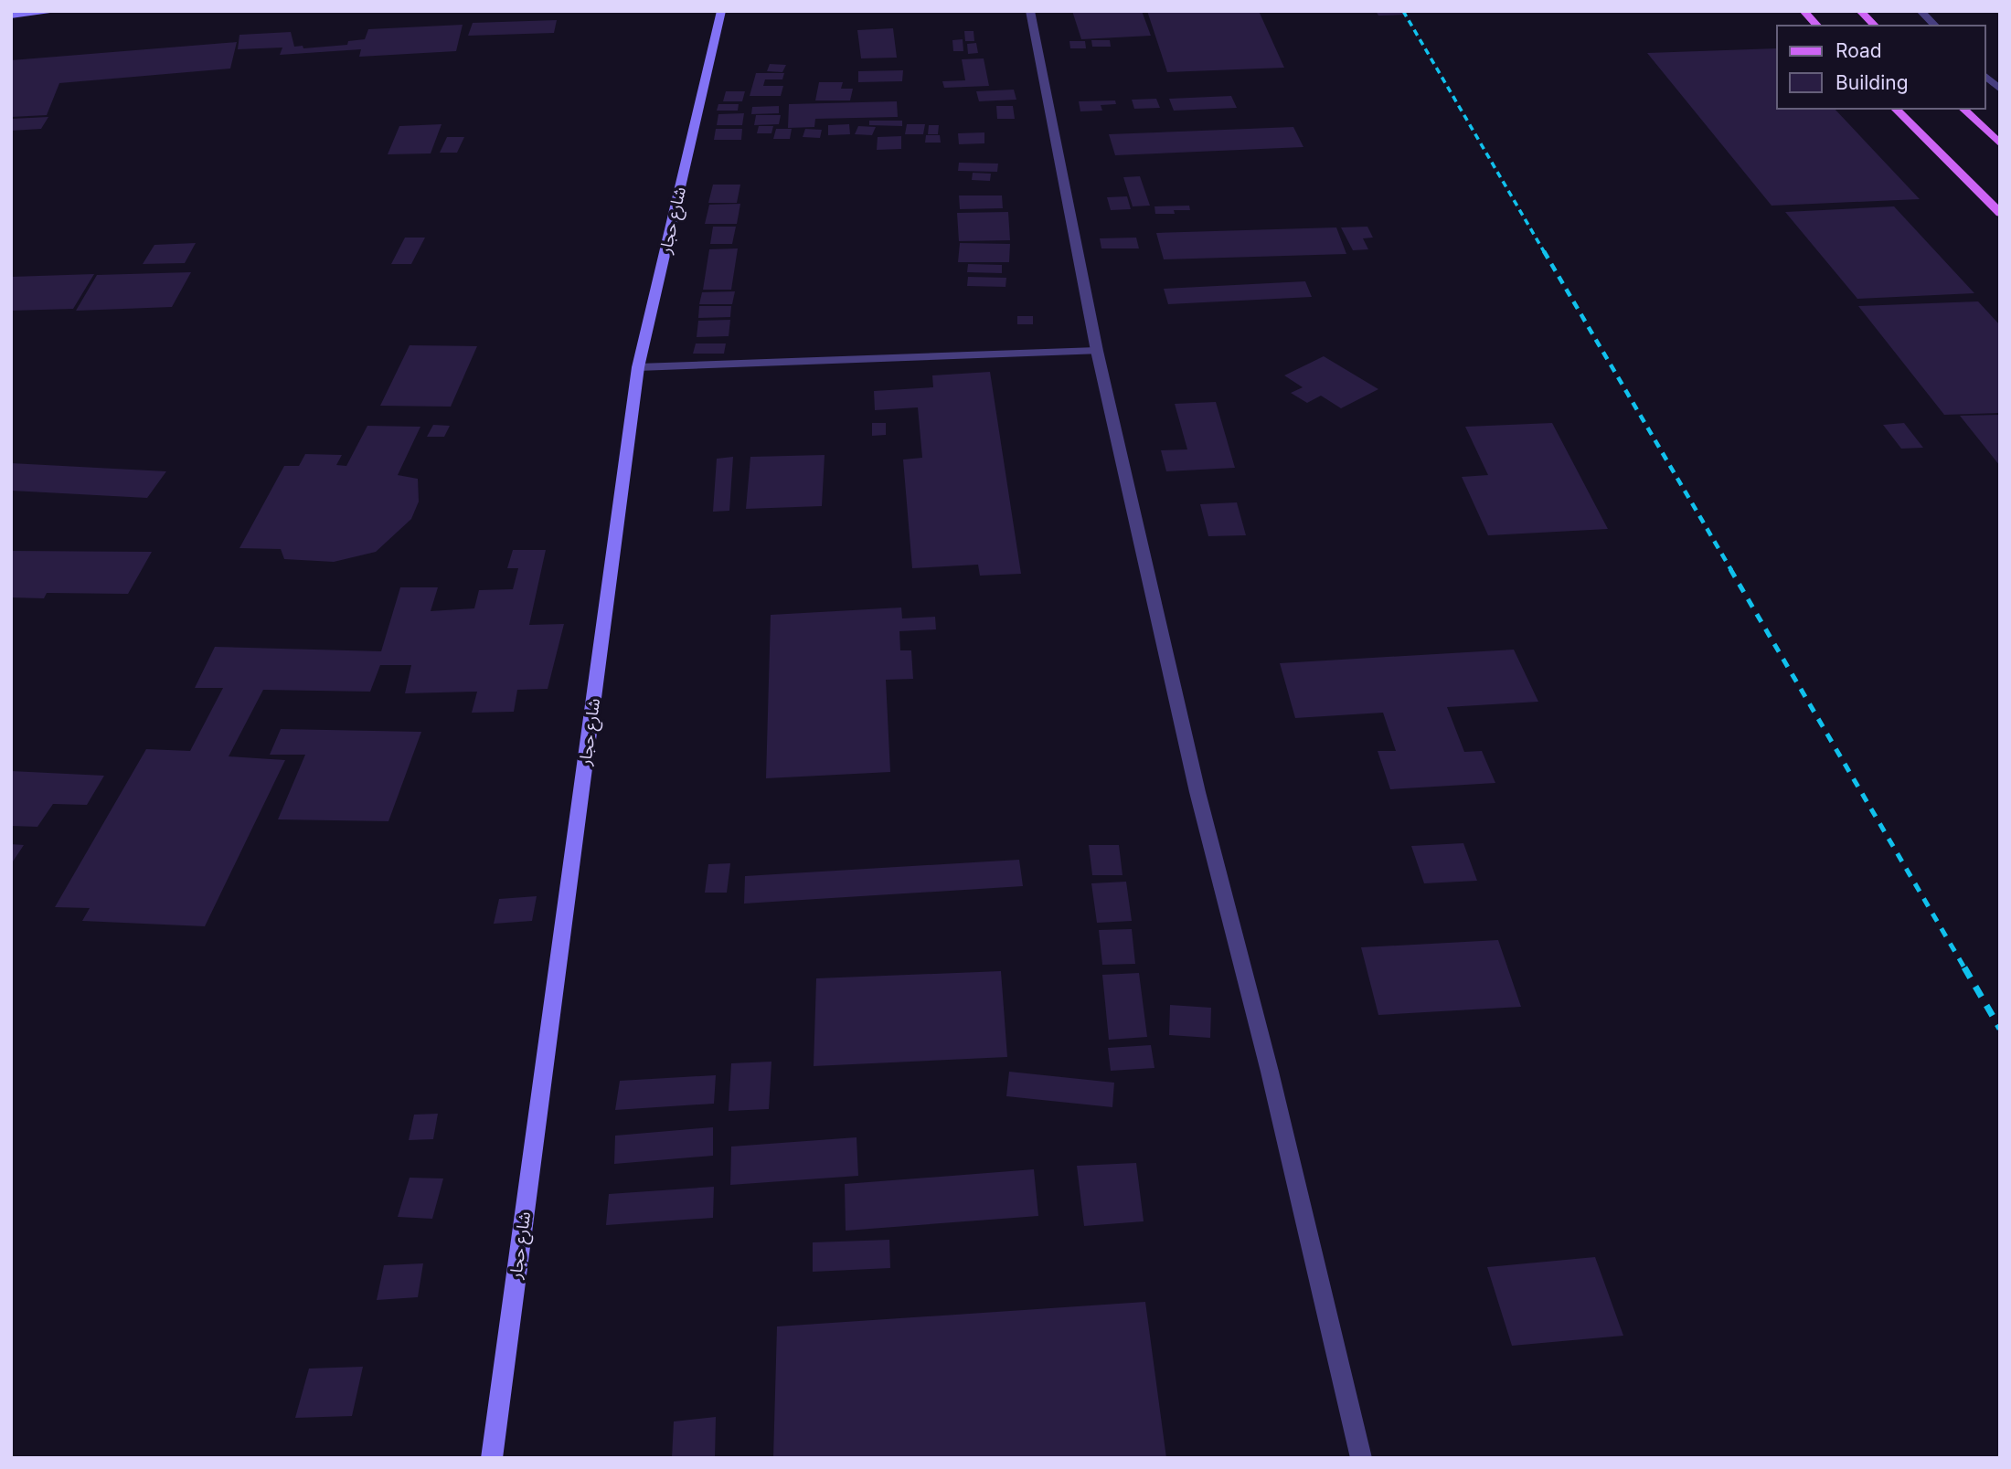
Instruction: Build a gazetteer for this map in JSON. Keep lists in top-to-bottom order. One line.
{"streets":{"street":["شارع حجار"]},"legend":["Road","Building"]}
